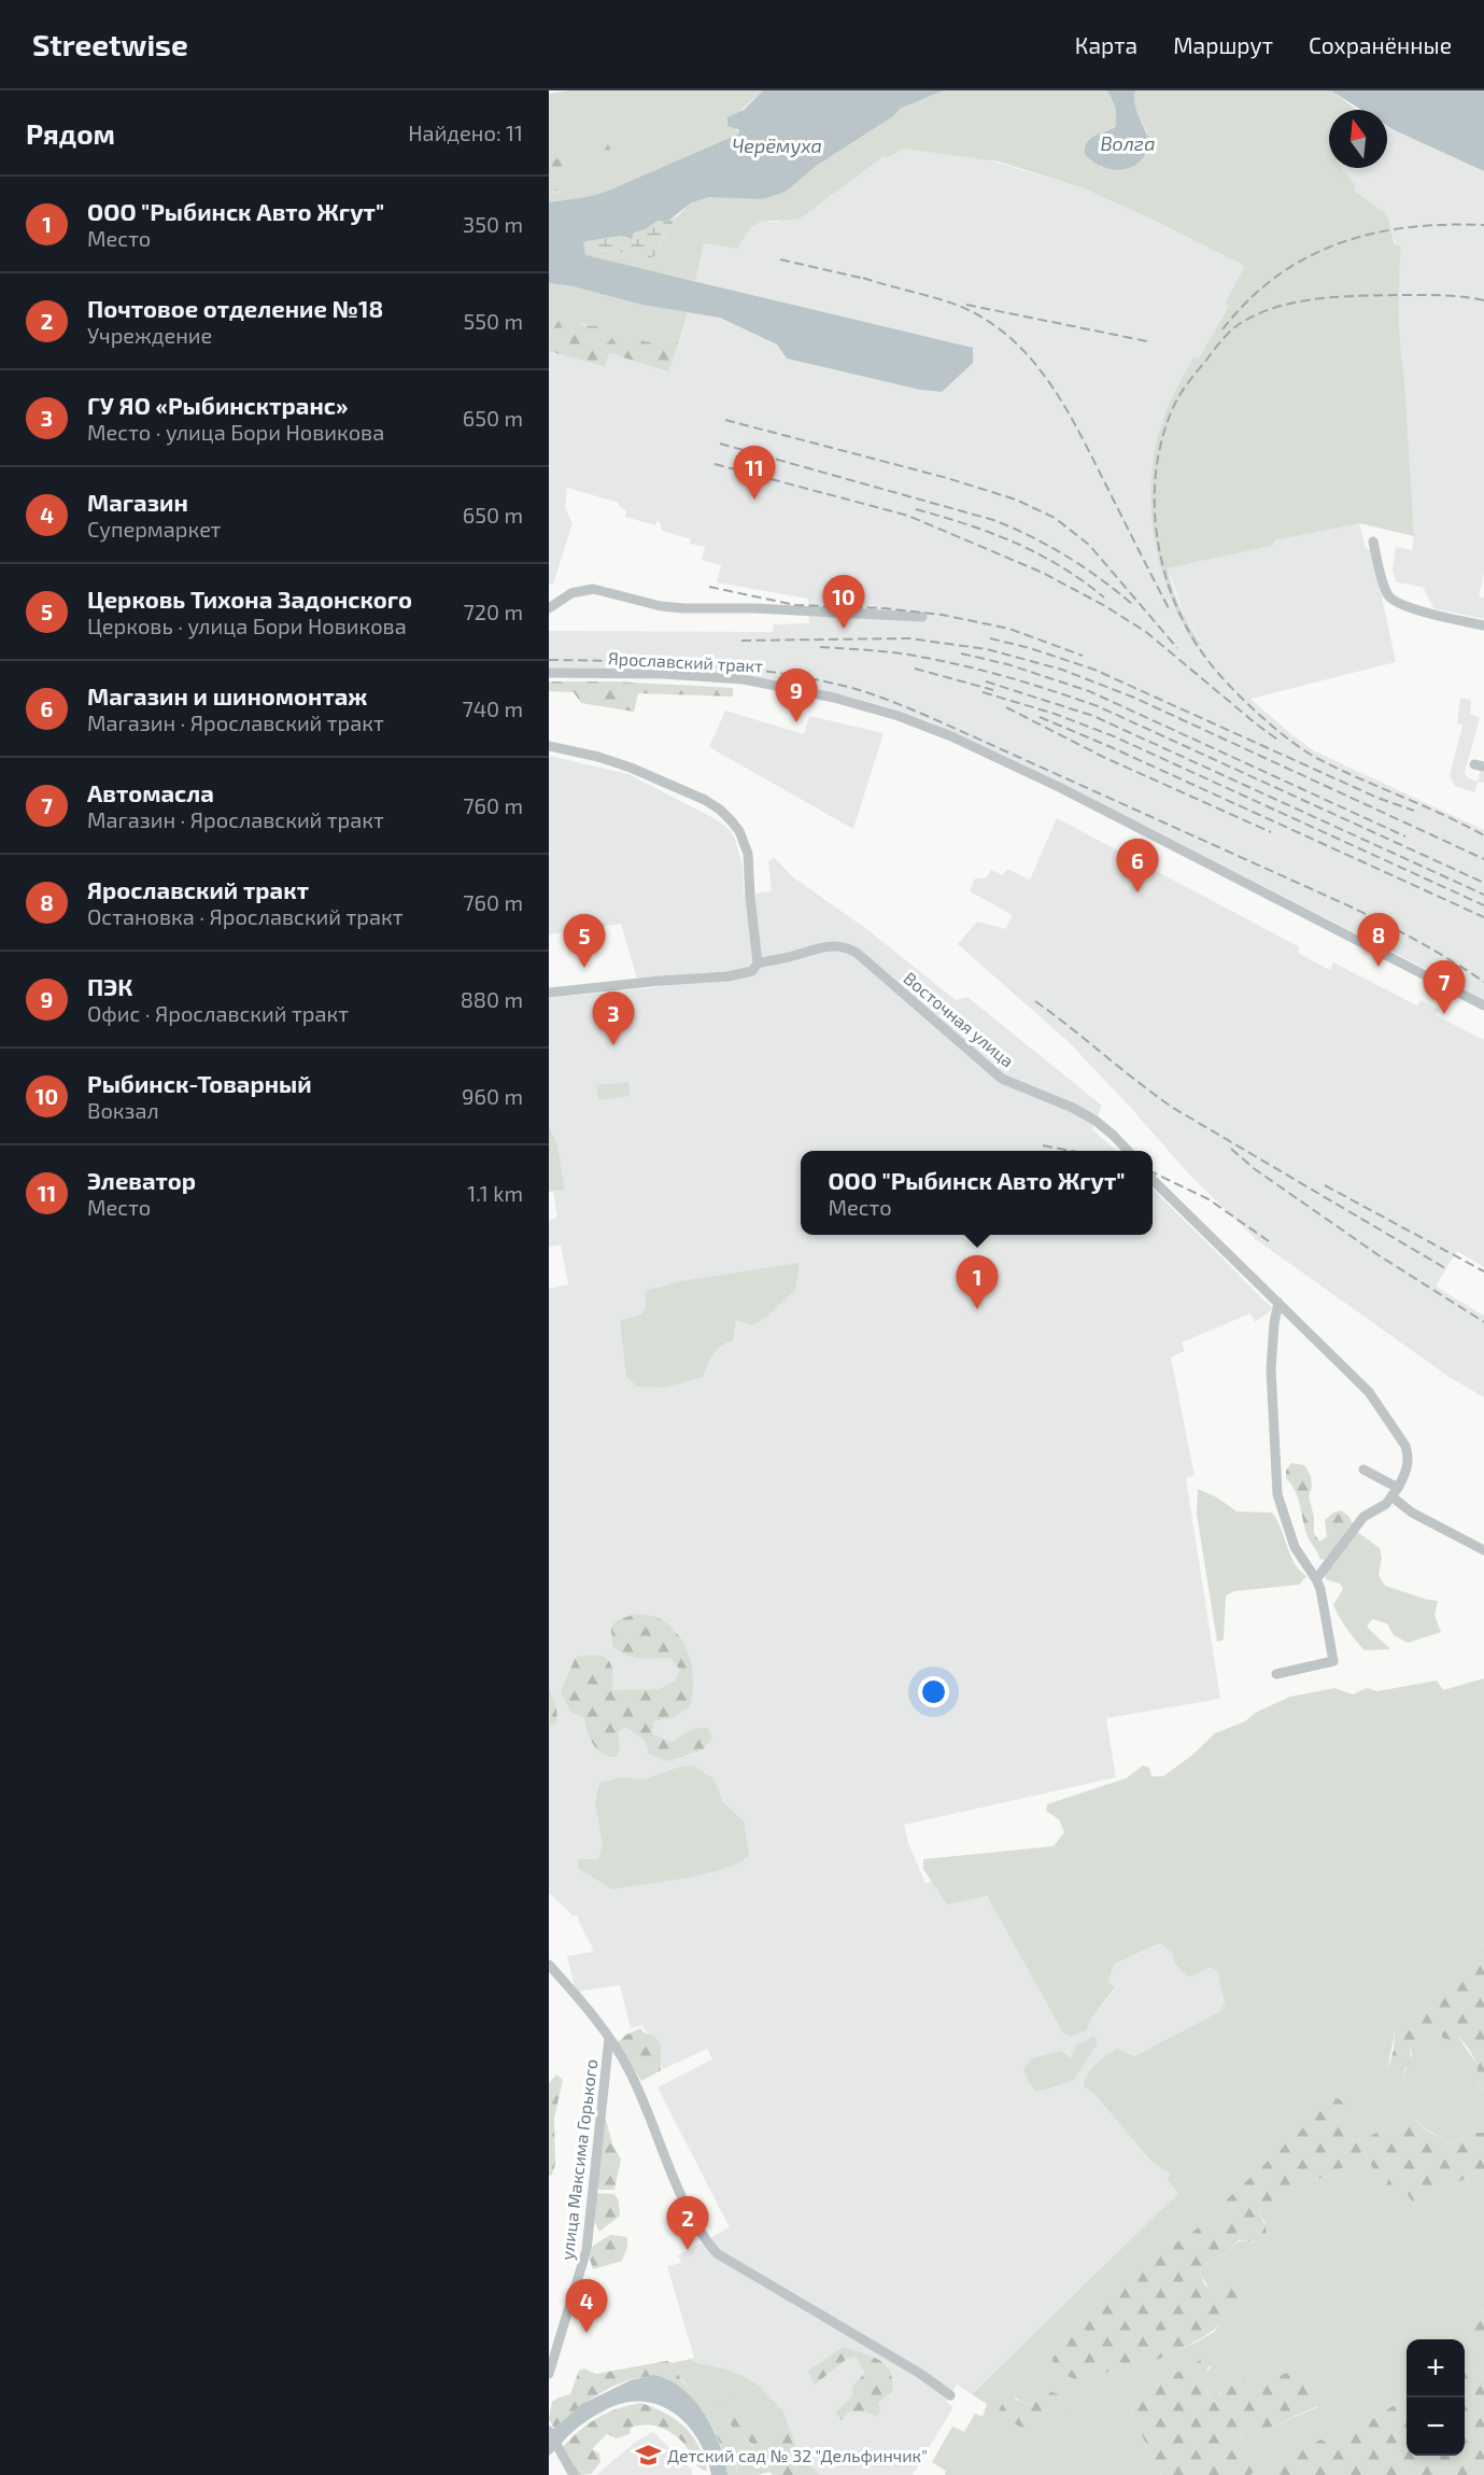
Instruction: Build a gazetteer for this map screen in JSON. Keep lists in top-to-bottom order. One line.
{"streets":{"street":["Ярославский тракт","Восточная улица","улица Максима Горького"]},"water":["Волга","Черёмуха"],"places":{"school or university":["Детский сад № 32 \"Дельфинчик\""]},"north":"top","page":{"header":"Streetwise","nav":["Карта","Маршрут","Сохранённые"],"heading":["Рядом","Найдено: 11"],"list":[{"mark":"1","name":"ООО \"Рыбинск Авто Жгут\"","note":"Место","value":"350 m"},{"mark":"2","name":"Почтовое отделение №18","note":"Учреждение","value":"550 m"},{"mark":"3","name":"ГУ ЯО «Рыбинсктранс»","note":"Место · улица Бори Новикова","value":"650 m"},{"mark":"4","name":"Магазин","note":"Супермаркет","value":"650 m"},{"mark":"5","name":"Церковь Тихона Задонского","note":"Церковь · улица Бори Новикова","value":"720 m"},{"mark":"6","name":"Магазин и шиномонтаж","note":"Магазин · Ярославский тракт","value":"740 m"},{"mark":"7","name":"Автомасла","note":"Магазин · Ярославский тракт","value":"760 m"},{"mark":"8","name":"Ярославский тракт","note":"Остановка · Ярославский тракт","value":"760 m"},{"mark":"9","name":"ПЭК","note":"Офис · Ярославский тракт","value":"880 m"},{"mark":"10","name":"Рыбинск-Товарный","note":"Вокзал","value":"960 m"},{"mark":"11","name":"Элеватор","note":"Место","value":"1.1 km"}],"pins":["11","10","9","6","8","5","7","3","1","2","4"],"popup":["ООО \"Рыбинск Авто Жгут\"","Место"],"map_buttons":["+","−"]}}
